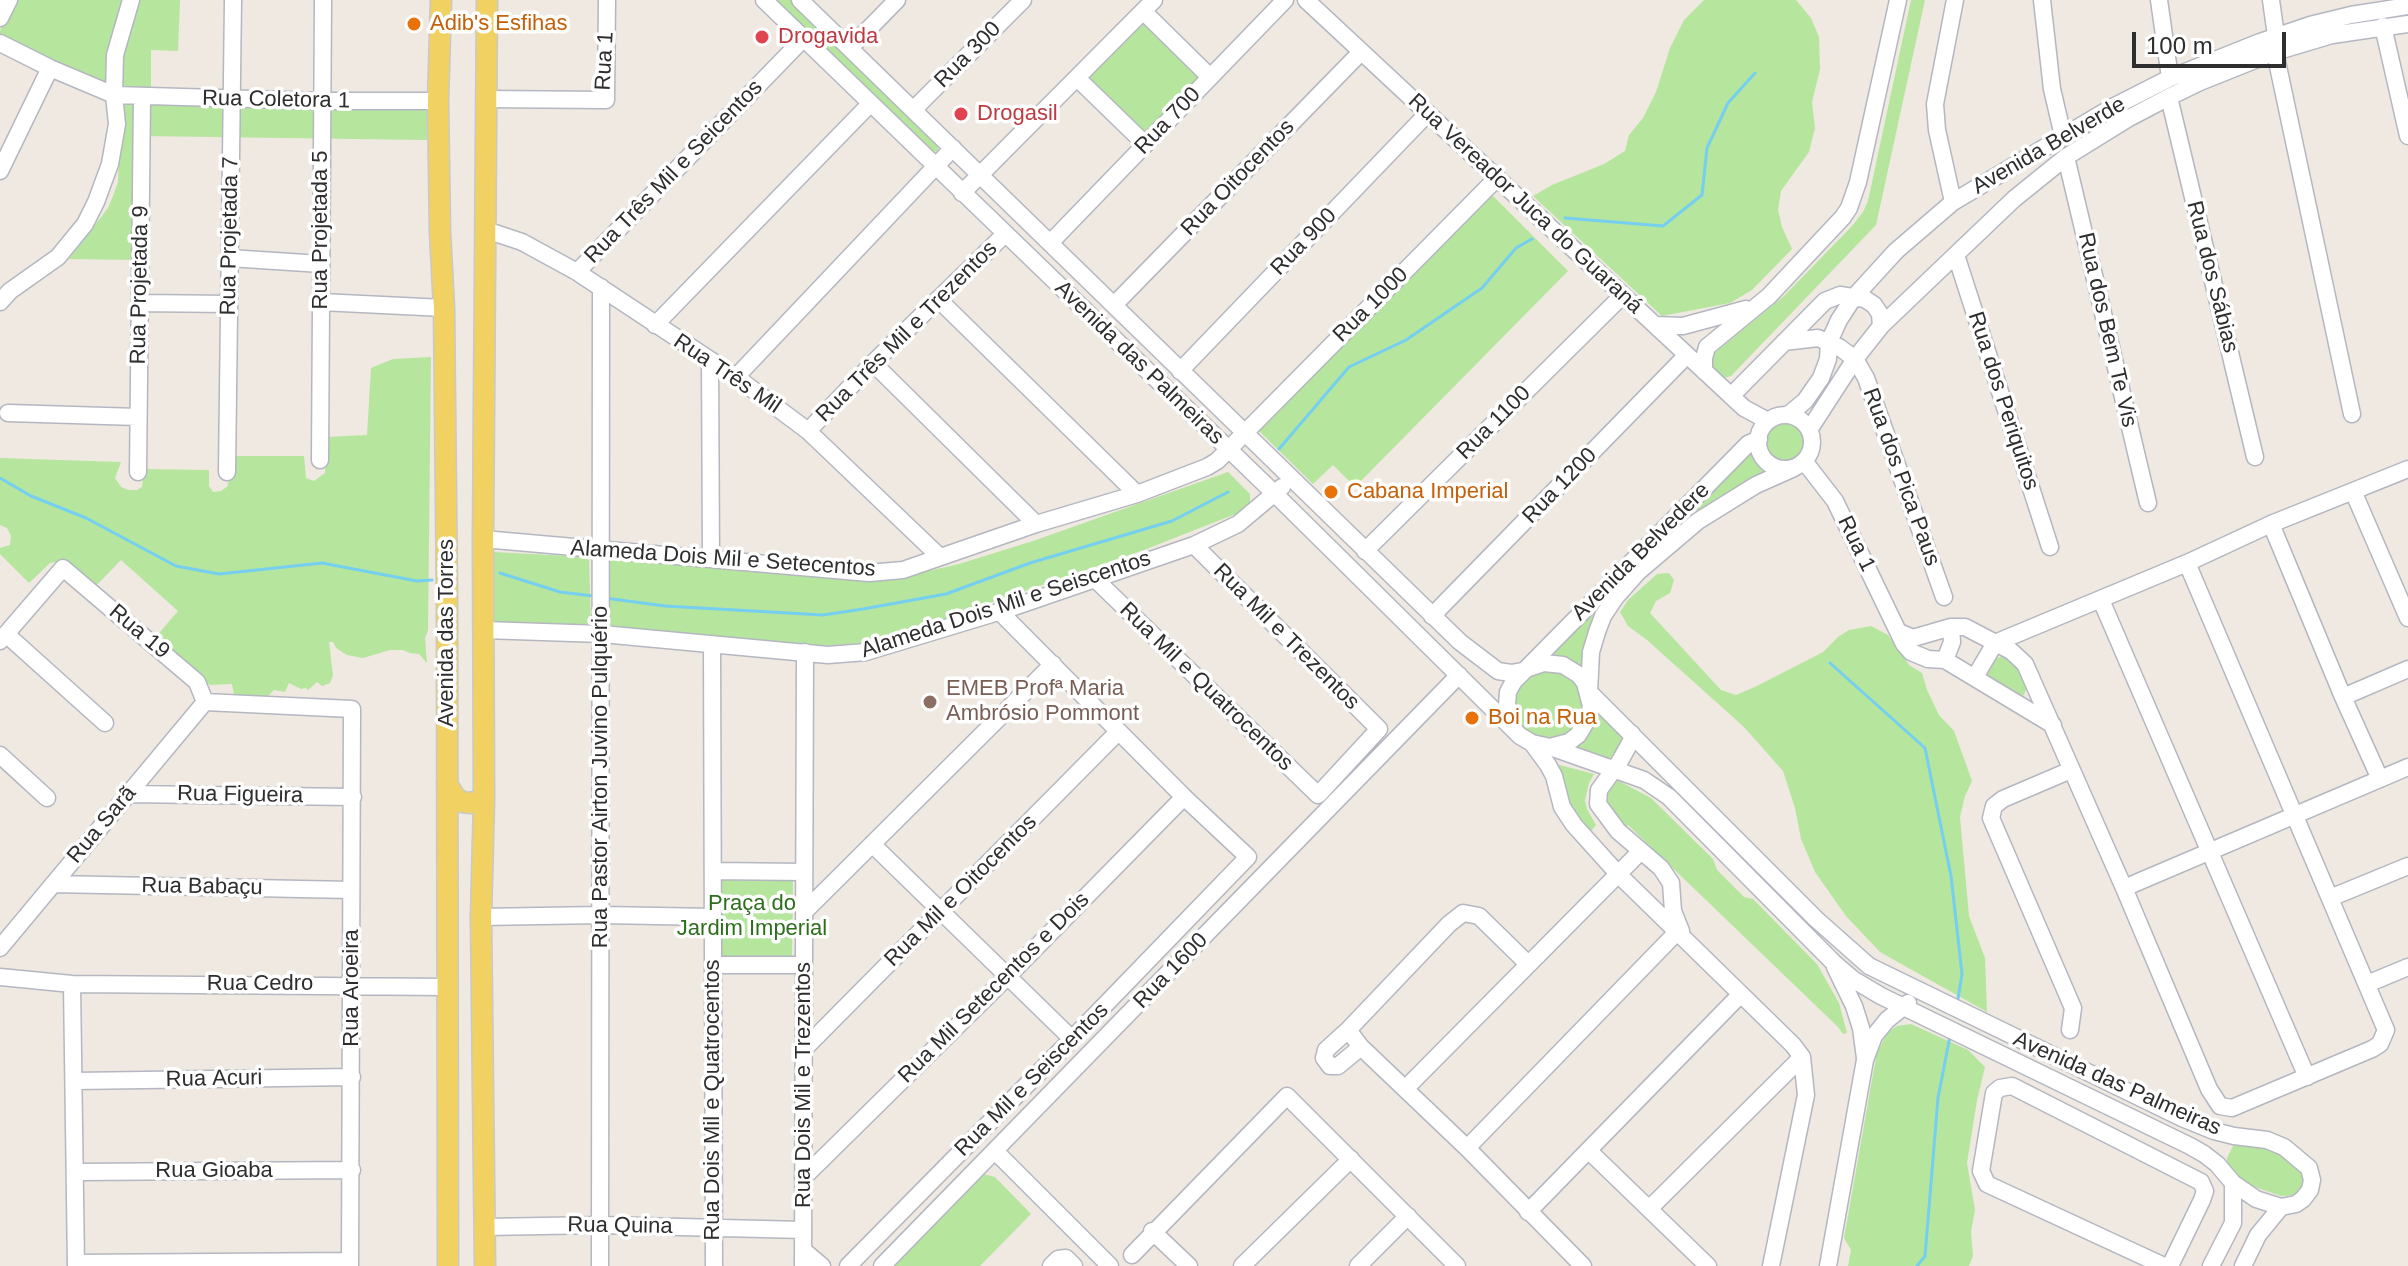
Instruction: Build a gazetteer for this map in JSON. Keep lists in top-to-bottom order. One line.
{"streets":{"main road":["Avenida das Torres"],"street":["Rua 300","Rua 1","Rua Coletora 1","Rua 700","Avenida Belverde","Rua Três Mil e Seicentos","Rua Oitocentos","Rua Vereador Juca do Guaraná","Rua Projetada 5","Rua Projetada 7","Rua 900","Rua dos Sábias","Rua Projetada 9","Rua 1000","Rua dos Bem Te Vis","Rua Três Mil e Trezentos","Avenida das Palmeiras","Rua Três Mil","Rua dos Periquitos","Rua 1100","Rua dos Pica Paus","Rua 1200","Avenida Belvedere","Alameda Dois Mil e Setecentos","Alameda Dois Mil e Seiscentos","Rua 19","Rua Mil e Trezentos","Rua Mil e Quatrocentos","Rua Pastor Airton Juvino Pulquério","Rua Figueira","Rua Sarã","Rua Babaçu","Rua Mil e Oitocentos","Rua 1600","Rua Cedro","Rua Aroeira","Rua Mil Setecentos e Dois","Rua Acuri","Rua Mil e Seiscentos","Rua Dois Mil e Trezentos","Rua Dois Mil e Quatrocentos","Rua Gioaba","Rua Quina"]},"crossings":[["Rua 300","Avenida das Palmeiras"],["Rua 1","Avenida Belverde"],["Rua 1","Rua Vereador Juca do Guaraná"],["Rua 1","Avenida Belvedere"],["Rua 1","Avenida das Torres"],["Rua Coletora 1","Rua Projetada 5"],["Rua Coletora 1","Rua Projetada 7"],["Rua Coletora 1","Rua Projetada 9"],["Rua Coletora 1","Avenida das Torres"],["Rua 700","Avenida das Palmeiras"],["Avenida Belverde","Rua Vereador Juca do Guaraná"],["Avenida Belverde","Rua dos Sábias"],["Avenida Belverde","Rua dos Bem Te Vis"],["Avenida Belverde","Rua dos Periquitos"],["Avenida Belverde","Rua dos Pica Paus"],["Avenida Belverde","Avenida Belvedere"],["Rua Três Mil e Seicentos","Avenida das Palmeiras"],["Rua Três Mil e Seicentos","Rua Três Mil"],["Rua Oitocentos","Rua Vereador Juca do Guaraná"],["Rua Oitocentos","Avenida das Palmeiras"],["Rua Vereador Juca do Guaraná","Rua 900"],["Rua Vereador Juca do Guaraná","Rua 1000"],["Rua Vereador Juca do Guaraná","Rua 1100"],["Rua Vereador Juca do Guaraná","Rua 1200"],["Rua Vereador Juca do Guaraná","Avenida Belvedere"],["Rua 900","Avenida das Palmeiras"],["Rua 1000","Avenida das Palmeiras"],["Rua 1000","Alameda Dois Mil e Setecentos"],["Rua Três Mil e Trezentos","Avenida das Palmeiras"],["Rua Três Mil e Trezentos","Rua Três Mil"],["Avenida das Palmeiras","Rua 1100"],["Avenida das Palmeiras","Rua 1200"],["Avenida das Palmeiras","Avenida Belvedere"],["Avenida das Palmeiras","Alameda Dois Mil e Setecentos"],["Avenida das Palmeiras","Alameda Dois Mil e Seiscentos"],["Avenida das Palmeiras","Rua 1600"],["Rua Três Mil","Alameda Dois Mil e Setecentos"],["Rua Três Mil","Avenida das Torres"],["Rua Três Mil","Rua Pastor Airton Juvino Pulquério"],["Alameda Dois Mil e Setecentos","Avenida das Torres"],["Alameda Dois Mil e Setecentos","Rua Pastor Airton Juvino Pulquério"],["Alameda Dois Mil e Seiscentos","Avenida das Torres"],["Alameda Dois Mil e Seiscentos","Rua Mil e Trezentos"],["Alameda Dois Mil e Seiscentos","Rua Mil e Quatrocentos"],["Alameda Dois Mil e Seiscentos","Rua Pastor Airton Juvino Pulquério"],["Alameda Dois Mil e Seiscentos","Rua Dois Mil e Trezentos"],["Alameda Dois Mil e Seiscentos","Rua Dois Mil e Quatrocentos"],["Rua 19","Rua Sarã"],["Rua 19","Rua Aroeira"],["Avenida das Torres","Rua Pastor Airton Juvino Pulquério"],["Avenida das Torres","Rua Cedro"],["Avenida das Torres","Rua Quina"],["Rua Mil e Trezentos","Rua Mil e Quatrocentos"],["Rua Pastor Airton Juvino Pulquério","Rua Quina"],["Rua Figueira","Rua Sarã"],["Rua Figueira","Rua Aroeira"],["Rua Sarã","Rua Babaçu"],["Rua Sarã","Rua Aroeira"],["Rua Babaçu","Rua Aroeira"],["Rua Mil e Oitocentos","Rua Dois Mil e Trezentos"],["Rua Cedro","Rua Aroeira"],["Rua Aroeira","Rua Acuri"],["Rua Aroeira","Rua Gioaba"],["Rua Mil Setecentos e Dois","Rua Mil e Seiscentos"],["Rua Mil Setecentos e Dois","Rua Dois Mil e Trezentos"],["Rua Dois Mil e Trezentos","Rua Quina"],["Rua Dois Mil e Quatrocentos","Rua Quina"]],"parks":["Praça do Jardim Imperial"],"places":["Adib's Esfihas","Drogavida","Drogasil","Cabana Imperial","EMEB Profª Maria Ambrósio Pommont","Boi na Rua"],"scale_bar":"100 m"}
